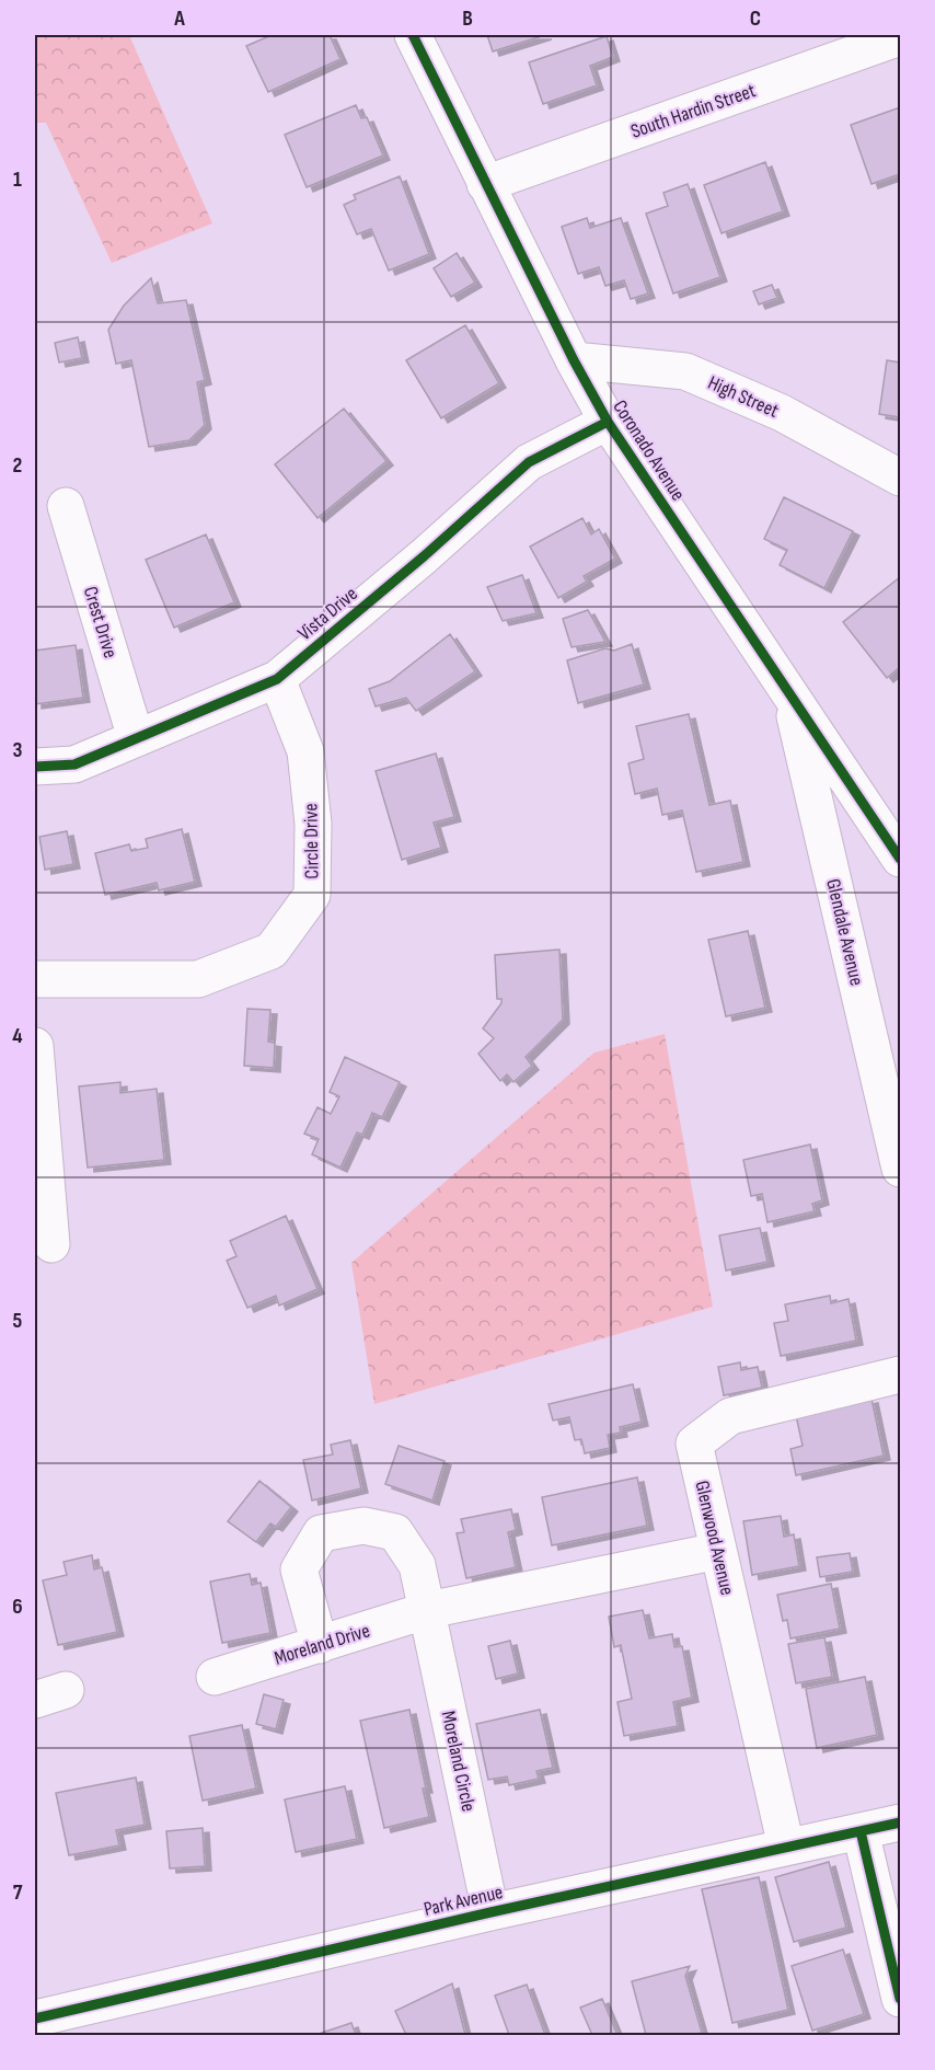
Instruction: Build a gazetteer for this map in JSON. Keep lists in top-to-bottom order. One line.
{"streets":{"street":["South Hardin Street","High Street","Coronado Avenue","Vista Drive","Crest Drive","Circle Drive","Glendale Avenue","Glenwood Avenue","Moreland Drive","Moreland Circle","Park Avenue"]},"crossings":[["South Hardin Street","Coronado Avenue"],["High Street","Coronado Avenue"],["Coronado Avenue","Vista Drive"],["Coronado Avenue","Glendale Avenue"],["Vista Drive","Crest Drive"],["Vista Drive","Circle Drive"],["Glenwood Avenue","Moreland Drive"],["Glenwood Avenue","Park Avenue"],["Moreland Drive","Moreland Circle"],["Moreland Circle","Park Avenue"]],"grid":{"columns":["A","B","C"],"rows":["1","2","3","4","5","6","7"]}}
